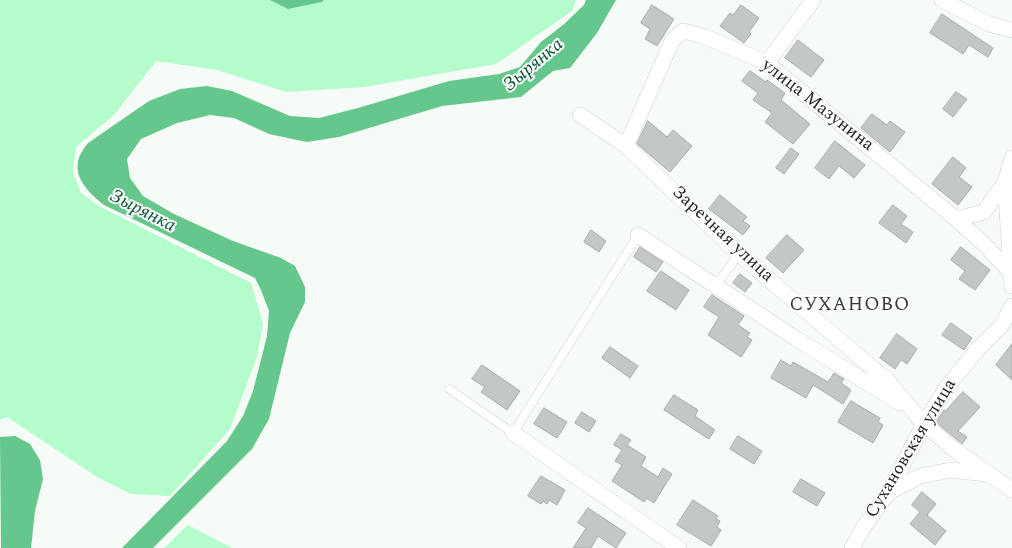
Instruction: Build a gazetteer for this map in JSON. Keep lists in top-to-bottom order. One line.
{"streets":{"street":["улица Мазунина","Заречная улица","Сухановская улица"]},"crossings":[["улица Мазунина","Заречная улица"],["Заречная улица","Сухановская улица"]],"districts":["СУХАНОВО"],"water":["Зырянка"]}
